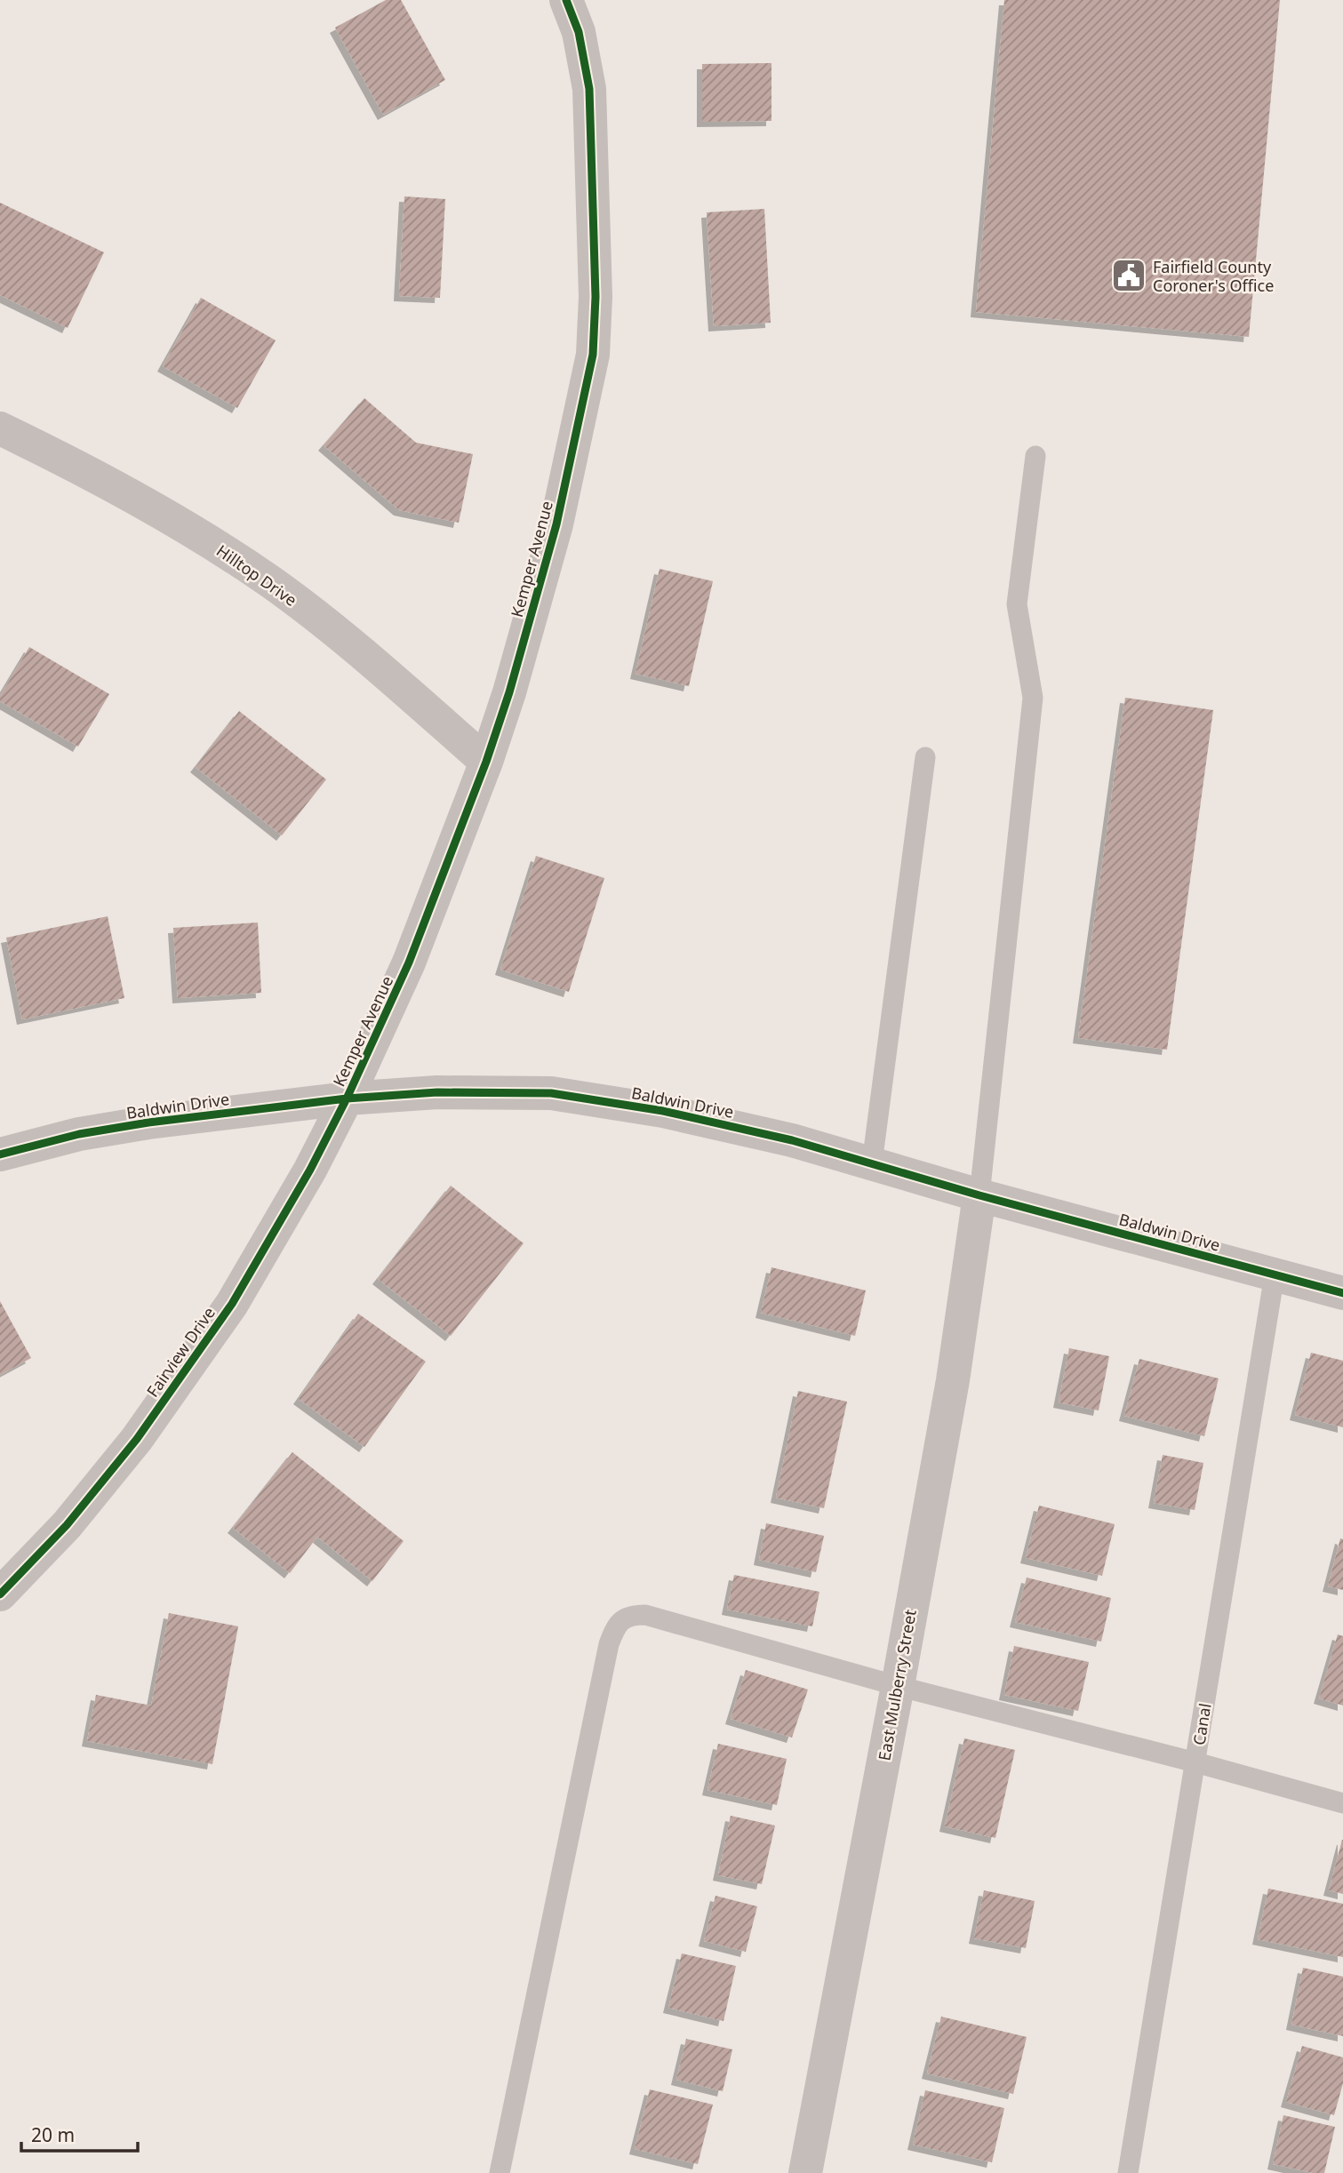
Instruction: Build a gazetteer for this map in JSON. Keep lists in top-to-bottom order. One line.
{"streets":{"street":["Kemper Avenue","Hilltop Drive","Baldwin Drive","Fairview Drive","East Mulberry Street"],"lane":["Canal"]},"crossings":[["Kemper Avenue","Hilltop Drive"],["Kemper Avenue","Baldwin Drive"],["Kemper Avenue","Fairview Drive"],["Baldwin Drive","Fairview Drive"],["Baldwin Drive","East Mulberry Street"],["Baldwin Drive","Canal"]],"places":{"public building":["Fairfield County Coroner's Office"]},"scale_bar":"20 m"}
